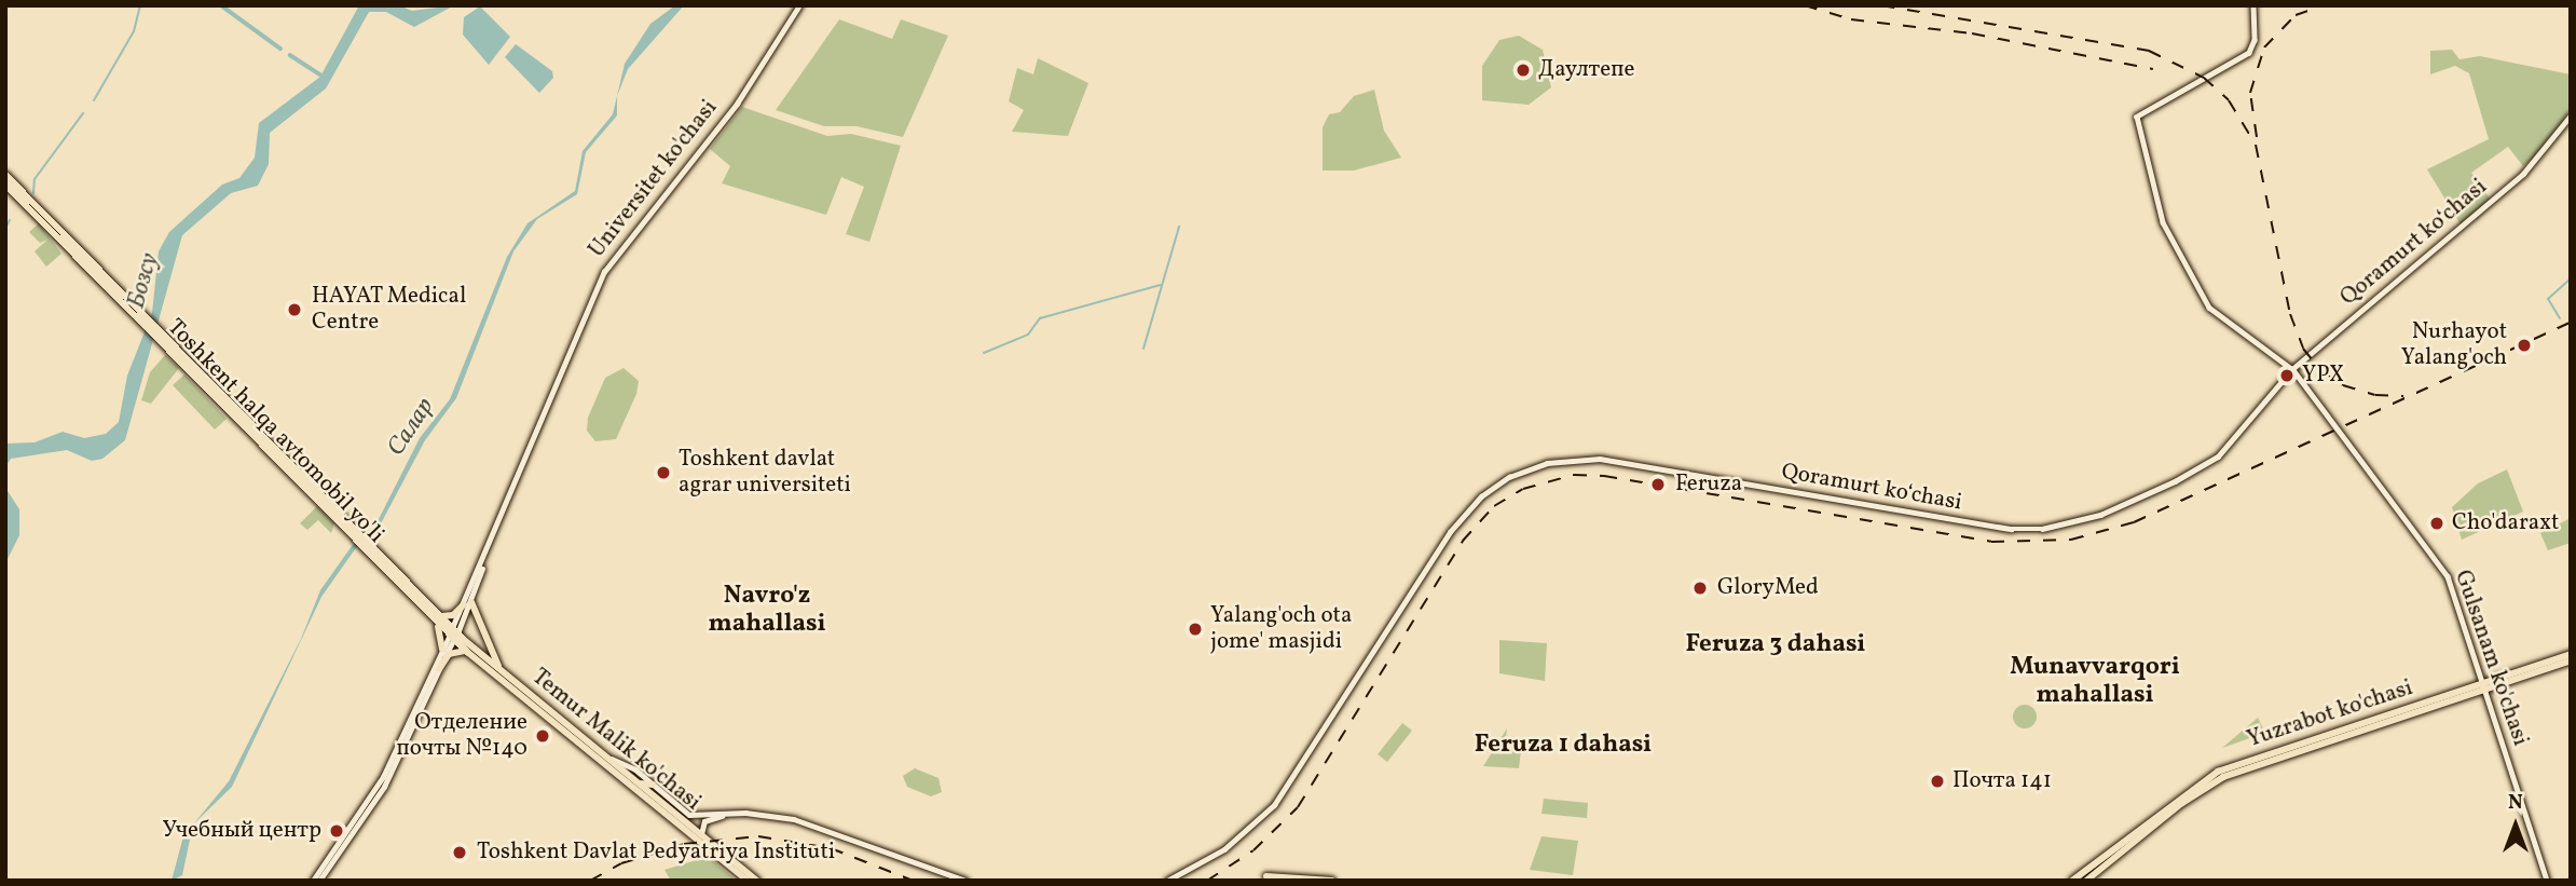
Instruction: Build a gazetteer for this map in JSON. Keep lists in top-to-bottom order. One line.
{"streets":{"main road":["Universitet ko'chasi","Qoramurt koʻchasi","Toshkent halqa avtomobil yo'li","Gulsanam ko'chasi","Yuzrabot ko'chasi","Temur Malik ko'chasi"]},"crossings":[["Universitet ko'chasi","Toshkent halqa avtomobil yo'li"],["Universitet ko'chasi","Temur Malik ko'chasi"],["Qoramurt koʻchasi","Gulsanam ko'chasi"],["Toshkent halqa avtomobil yo'li","Temur Malik ko'chasi"],["Gulsanam ko'chasi","Yuzrabot ko'chasi"]],"districts":["Navro'z mahallasi","Feruza 3 dahasi","Munavvarqori mahallasi","Feruza 1 dahasi"],"water":["Бозсу","Салар"],"places":["Даултепе","HAYAT Medical Centre","Nurhayot Yalang'och","YPX","Toshkent davlat agrar universiteti","Feruza","Cho'daraxt","GloryMed","Yalang'och ota jome' masjidi","Отделение почты №140","Почта 141","Учебный центр","Toshkent Davlat Pedyatriya Instituti"],"north":"top"}
